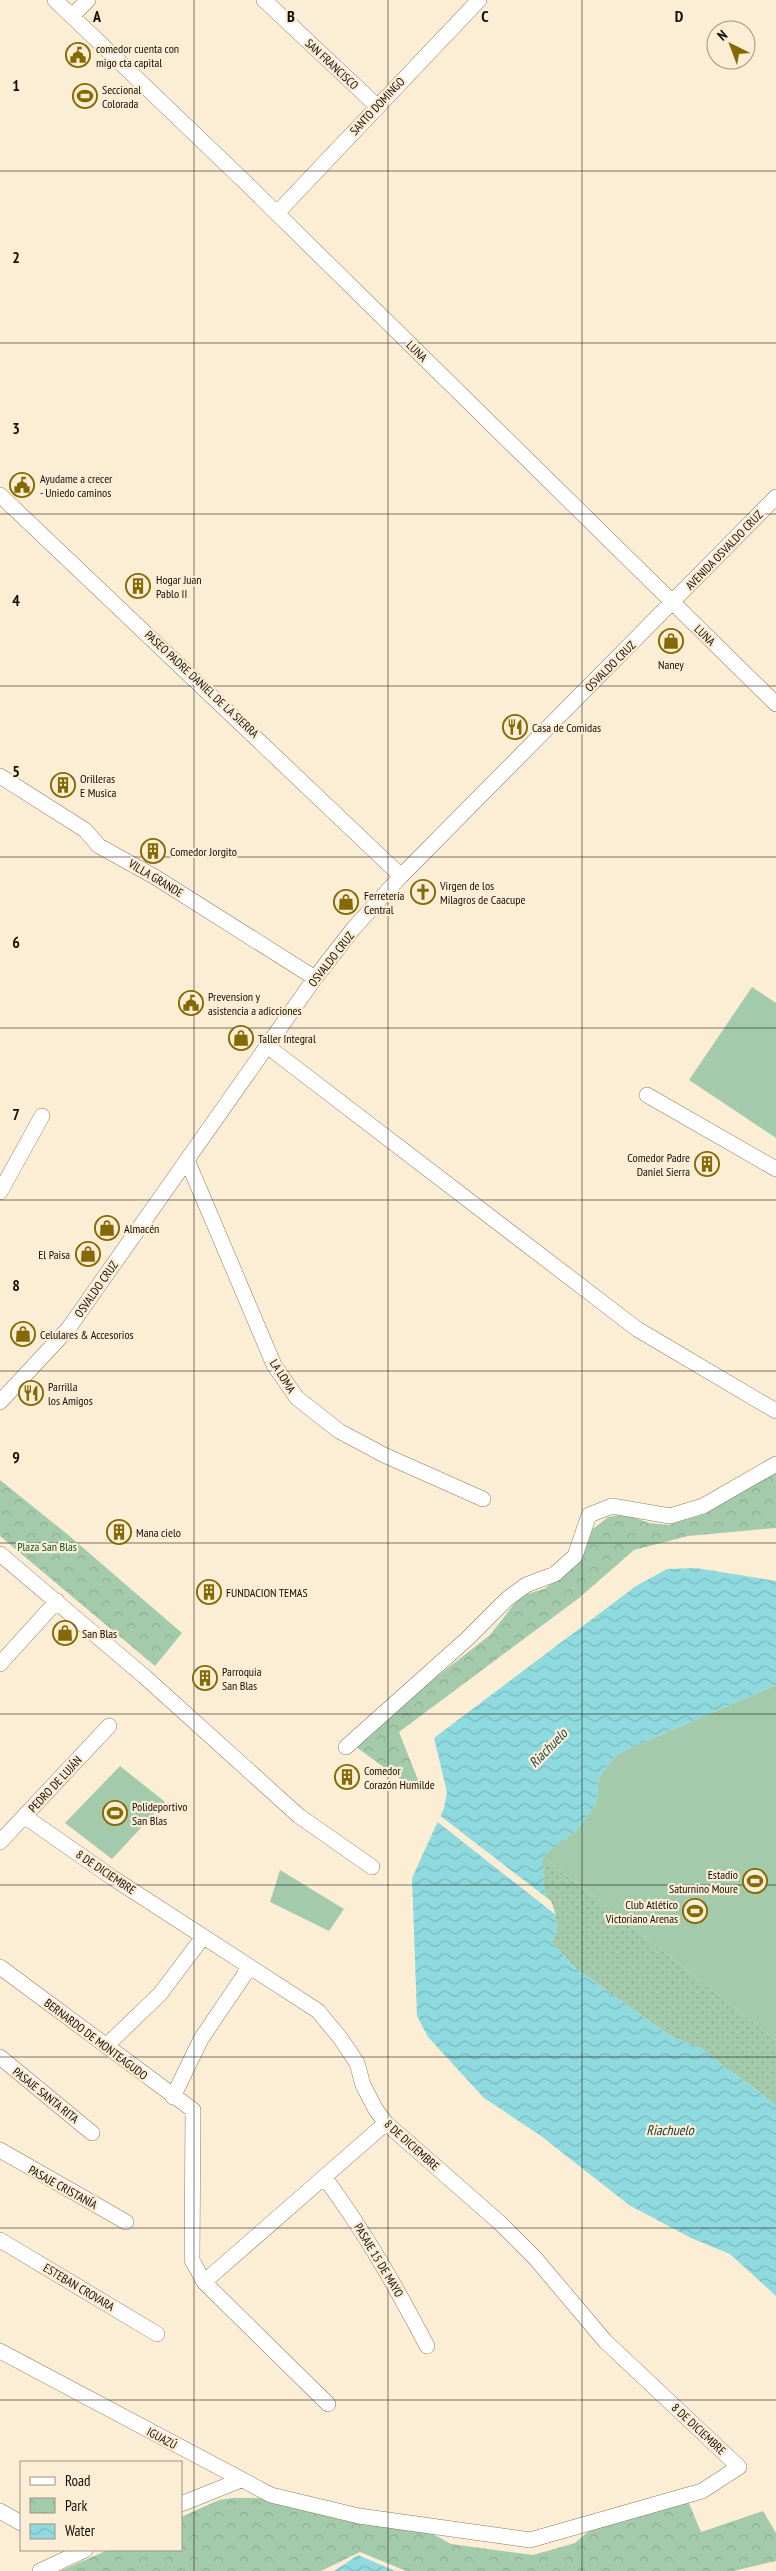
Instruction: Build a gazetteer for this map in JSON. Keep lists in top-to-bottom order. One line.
{"streets":{"street":["SAN FRANCISCO","SANTO DOMINGO","LUNA","AVENIDA OSVALDO CRUZ","OSVALDO CRUZ","PASEO PADRE DANIEL DE LA SIERRA","VILLA GRANDE","LA LOMA","PEDRO DE LUJÁN","8 DE DICIEMBRE","BERNARDO DE MONTEAGUDO","PASAJE SANTA RITA","PASAJE CRISTANÍA","PASAJE 15 DE MAYO","ESTEBAN CROVARA","IGUAZÚ"]},"crossings":[["SAN FRANCISCO","SANTO DOMINGO"],["SANTO DOMINGO","LUNA"],["LUNA","AVENIDA OSVALDO CRUZ"],["LUNA","OSVALDO CRUZ"],["AVENIDA OSVALDO CRUZ","OSVALDO CRUZ"],["OSVALDO CRUZ","PASEO PADRE DANIEL DE LA SIERRA"],["OSVALDO CRUZ","VILLA GRANDE"],["OSVALDO CRUZ","LA LOMA"],["PEDRO DE LUJÁN","8 DE DICIEMBRE"],["8 DE DICIEMBRE","IGUAZÚ"]],"water":["Riachuelo"],"parks":["Plaza San Blas"],"places":{"public building":["comedor cuenta con migo cta capital","Ayudame a crecer - Uniedo caminos","Prevension y asistencia a adicciones"],"sports":["Seccional Colorada","Polideportivo San Blas","Estadio Saturnino Moure","Club Atlético Victoriano Arenas"],"building":["Hogar Juan Pablo II","Orilleras E Musica","Comedor Jorgito","Comedor Padre Daniel Sierra","Mana cielo","FUNDACION TEMAS","Parroquia San Blas","Comedor Corazón Humilde"],"shop":["Naney","Ferretería Central","Taller Integral","Almacén","El Paisa","Celulares & Accesorios","San Blas"],"restaurant":["Casa de Comidas","Parrilla los Amigos"],"church":["Virgen de los Milagros de Caacupe"]},"legend":["Road","Park","Water"],"north":"top left","grid":{"columns":["A","B","C","D"],"rows":["1","2","3","4","5","6","7","8","9"]}}
